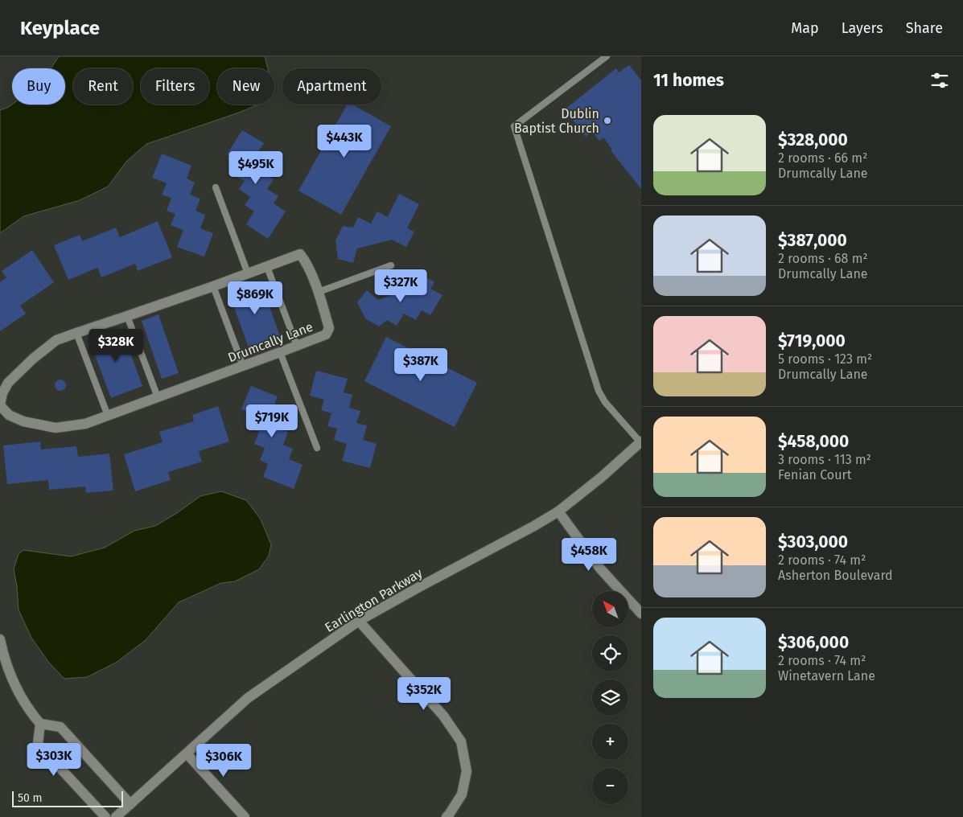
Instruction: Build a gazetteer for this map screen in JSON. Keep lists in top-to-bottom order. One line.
{"streets":{"street":["Drumcally Lane","Earlington Parkway"]},"places":["Dublin Baptist Church"],"scale_bar":"50 m","north":"top left","page":{"header":"Keyplace","nav":["Map","Layers","Share"],"heading":"11 homes","chip":["Buy","Rent","Filters","New","Apartment"],"list":[{"name":"$328,000","note":"2 rooms · 66 m² · Drumcally Lane"},{"name":"$387,000","note":"2 rooms · 68 m² · Drumcally Lane"},{"name":"$719,000","note":"5 rooms · 123 m² · Drumcally Lane"},{"name":"$458,000","note":"3 rooms · 113 m² · Fenian Court"},{"name":"$303,000","note":"2 rooms · 74 m² · Asherton Boulevard"},{"name":"$306,000","note":"2 rooms · 74 m² · Winetavern Lane"}],"price":["$443K","$495K","$327K","$869K","$328K","$387K","$719K","$458K","$352K","$303K","$306K"],"map_buttons":["+","−"],"scale":"50 m"}}
